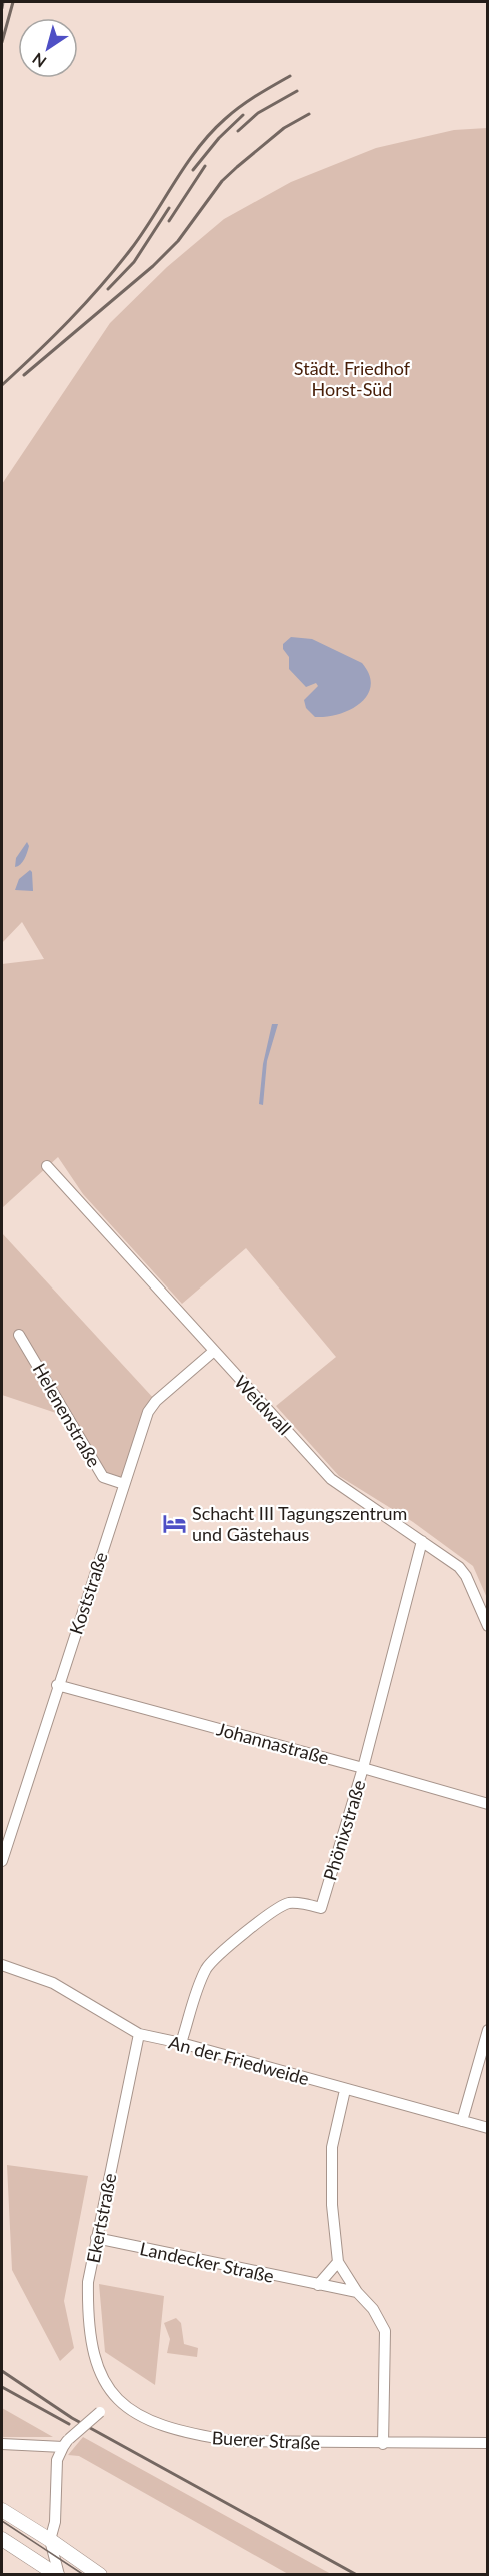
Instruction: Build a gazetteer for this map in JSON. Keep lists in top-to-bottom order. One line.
{"streets":{"street":["Weidwall","Helenenstraße","Koststraße","Johannastraße","Phönixstraße","An der Friedweide","Ekertstraße","Landecker Straße","Buerer Straße"]},"crossings":[["Weidwall","Koststraße"],["Weidwall","Phönixstraße"],["Helenenstraße","Koststraße"],["Koststraße","Johannastraße"],["Johannastraße","Phönixstraße"],["Phönixstraße","An der Friedweide"],["An der Friedweide","Ekertstraße"],["Ekertstraße","Landecker Straße"],["Ekertstraße","Buerer Straße"]],"parks":["Städt. Friedhof Horst-Süd"],"places":{"hotel":["Schacht III Tagungszentrum und Gästehaus"]},"north":"bottom left"}
